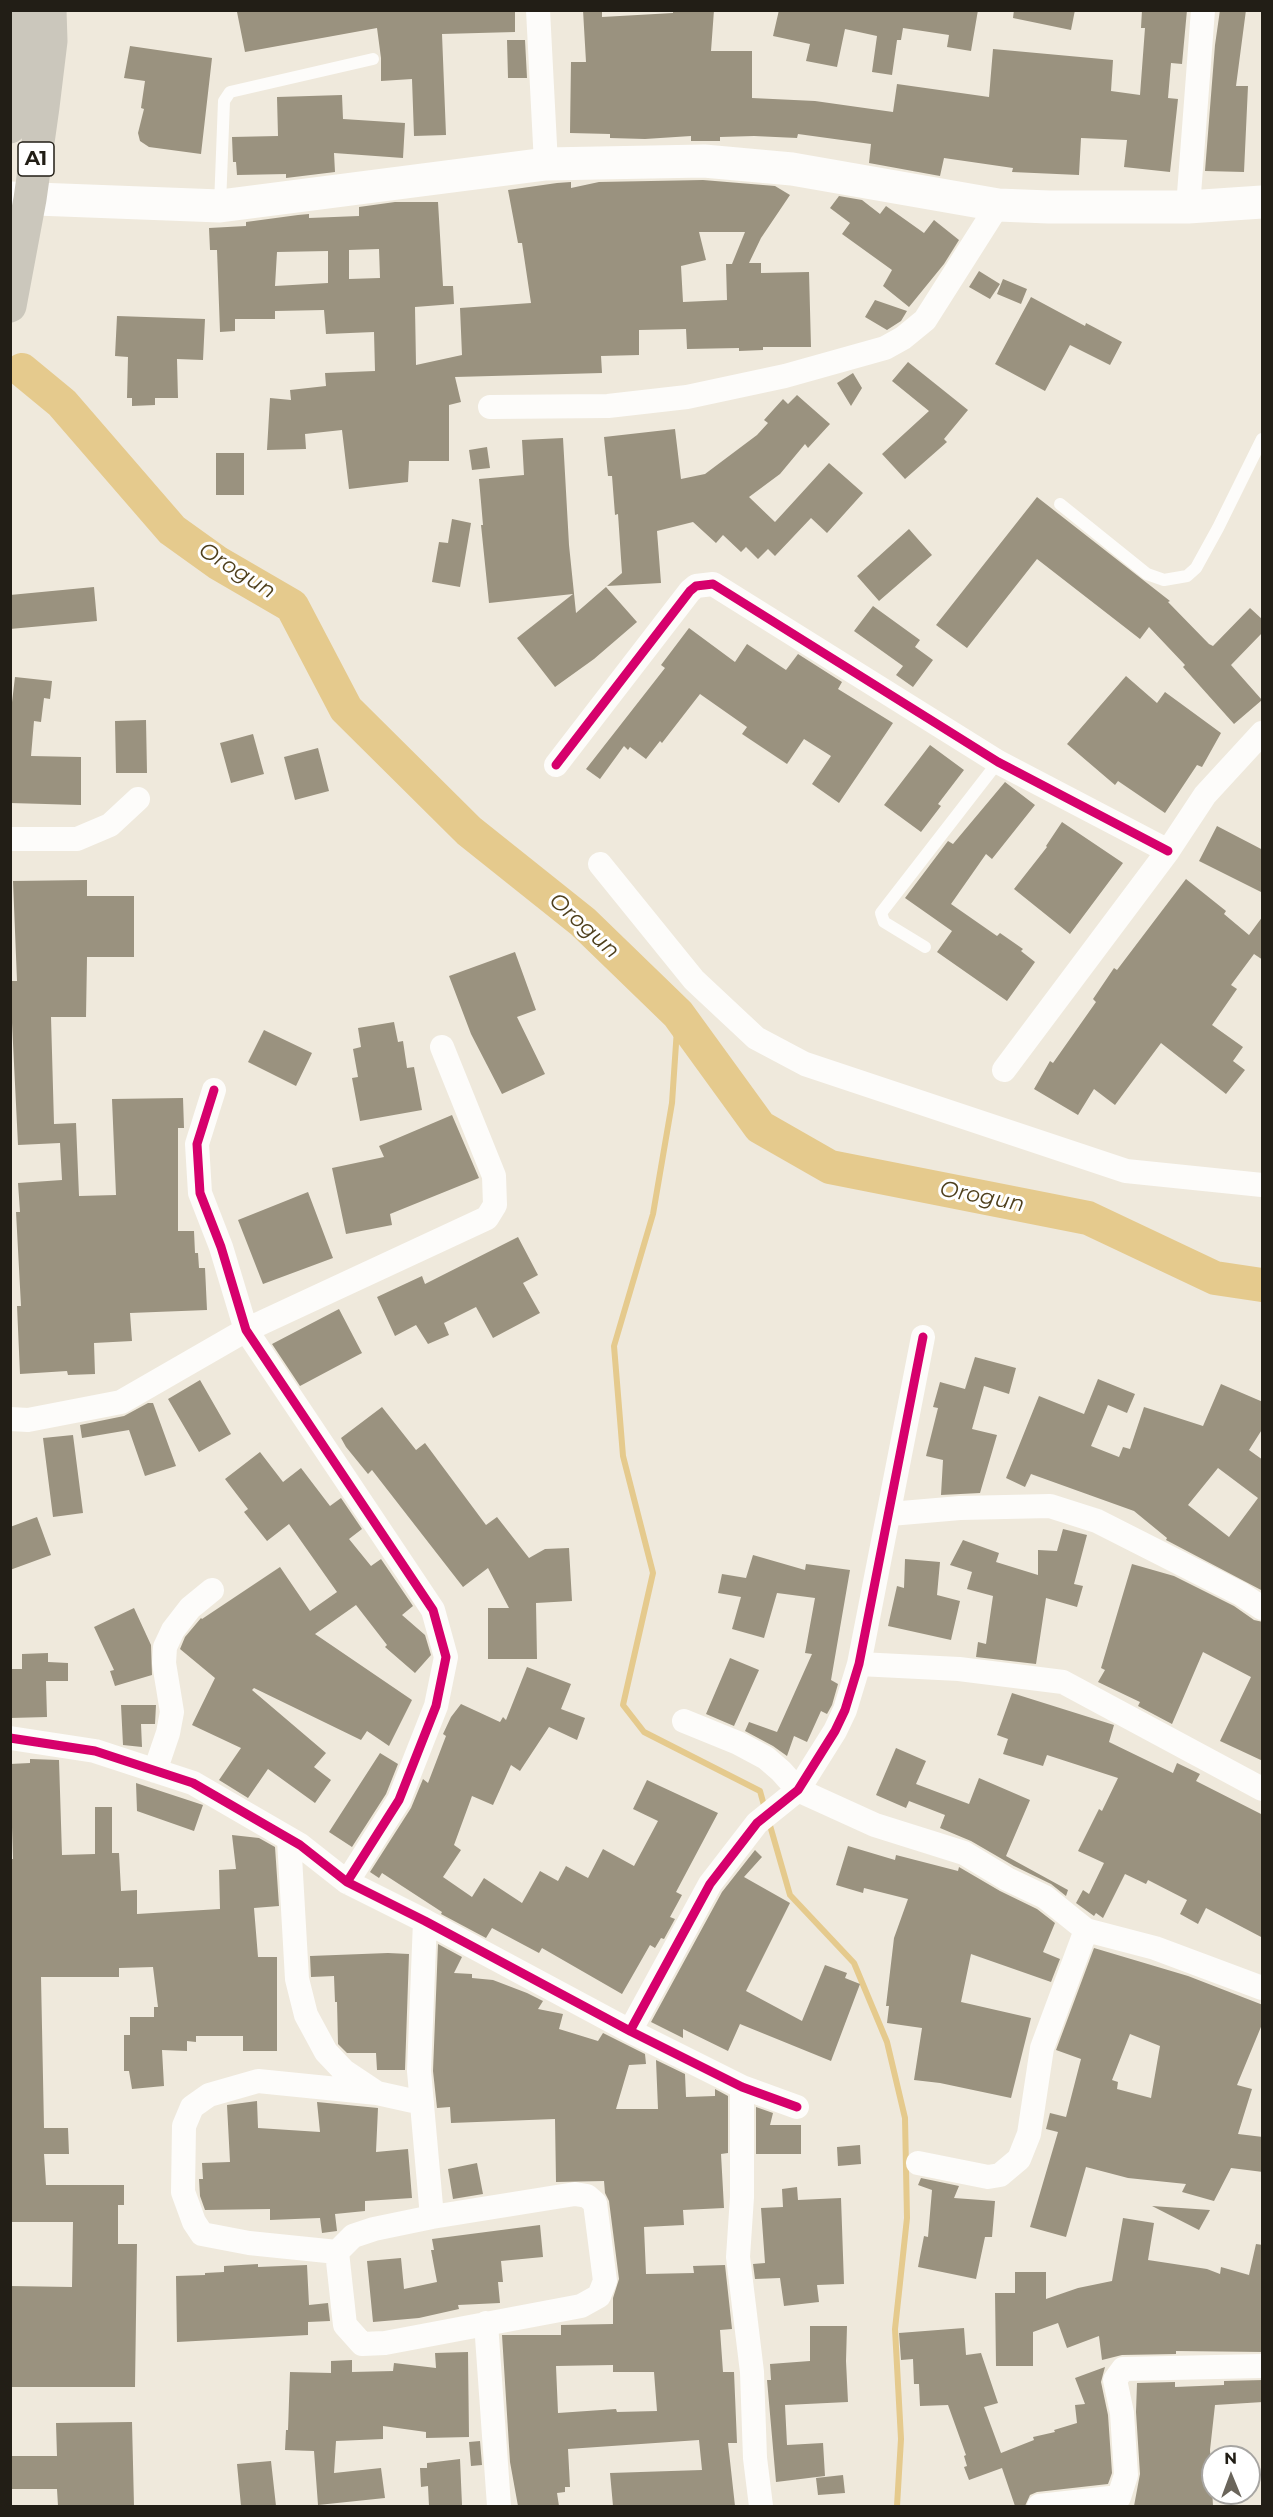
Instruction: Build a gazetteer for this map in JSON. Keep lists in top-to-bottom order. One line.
{"streets":{"highway":["A1"]},"water":["Orogun"],"north":"top"}
